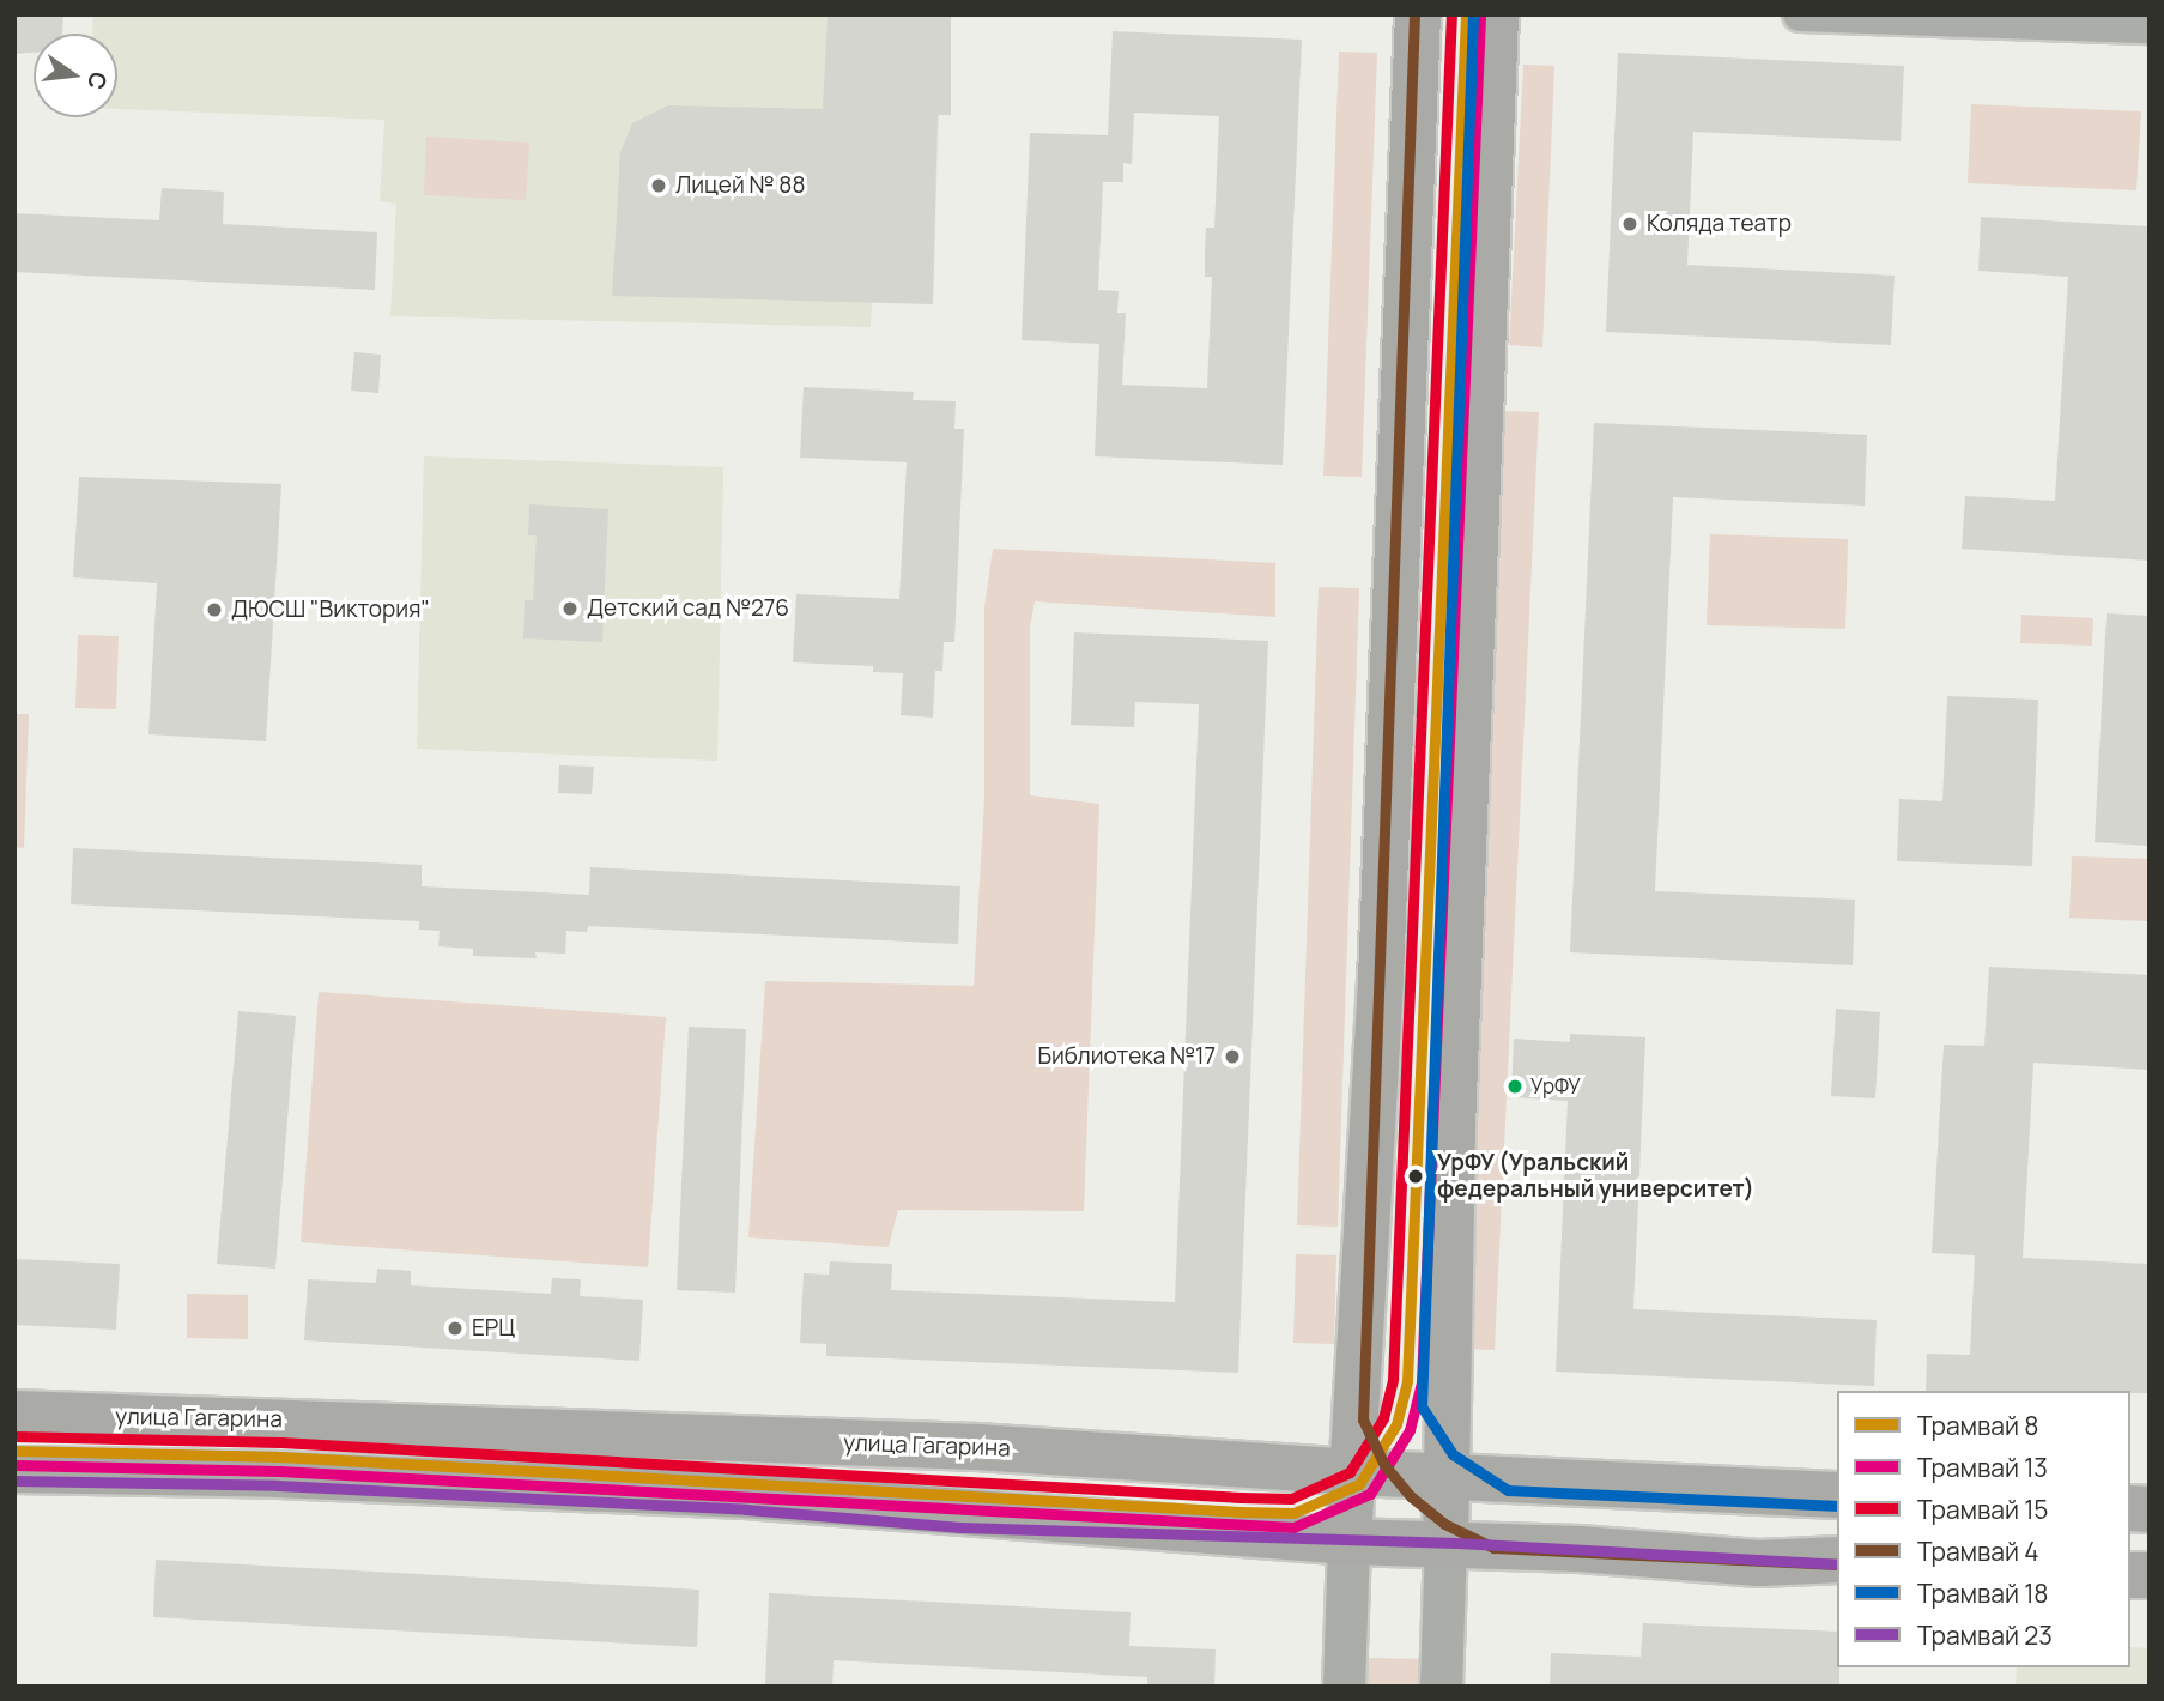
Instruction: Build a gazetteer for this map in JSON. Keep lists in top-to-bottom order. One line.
{"streets":{"main road":["улица Гагарина"]},"places":["Лицей № 88","Коляда театр","Детский сад №276","ДЮСШ \"Виктория\"","Библиотека №17","УрФУ","УрФУ (Уральский федеральный университет)","ЕРЦ"],"lines":["tram line 8","tram line 15","tram line 4","tram line 13","tram line 18","tram line 23"],"legend":["Трамвай 8","Трамвай 13","Трамвай 15","Трамвай 4","Трамвай 18","Трамвай 23"],"north":"right"}
